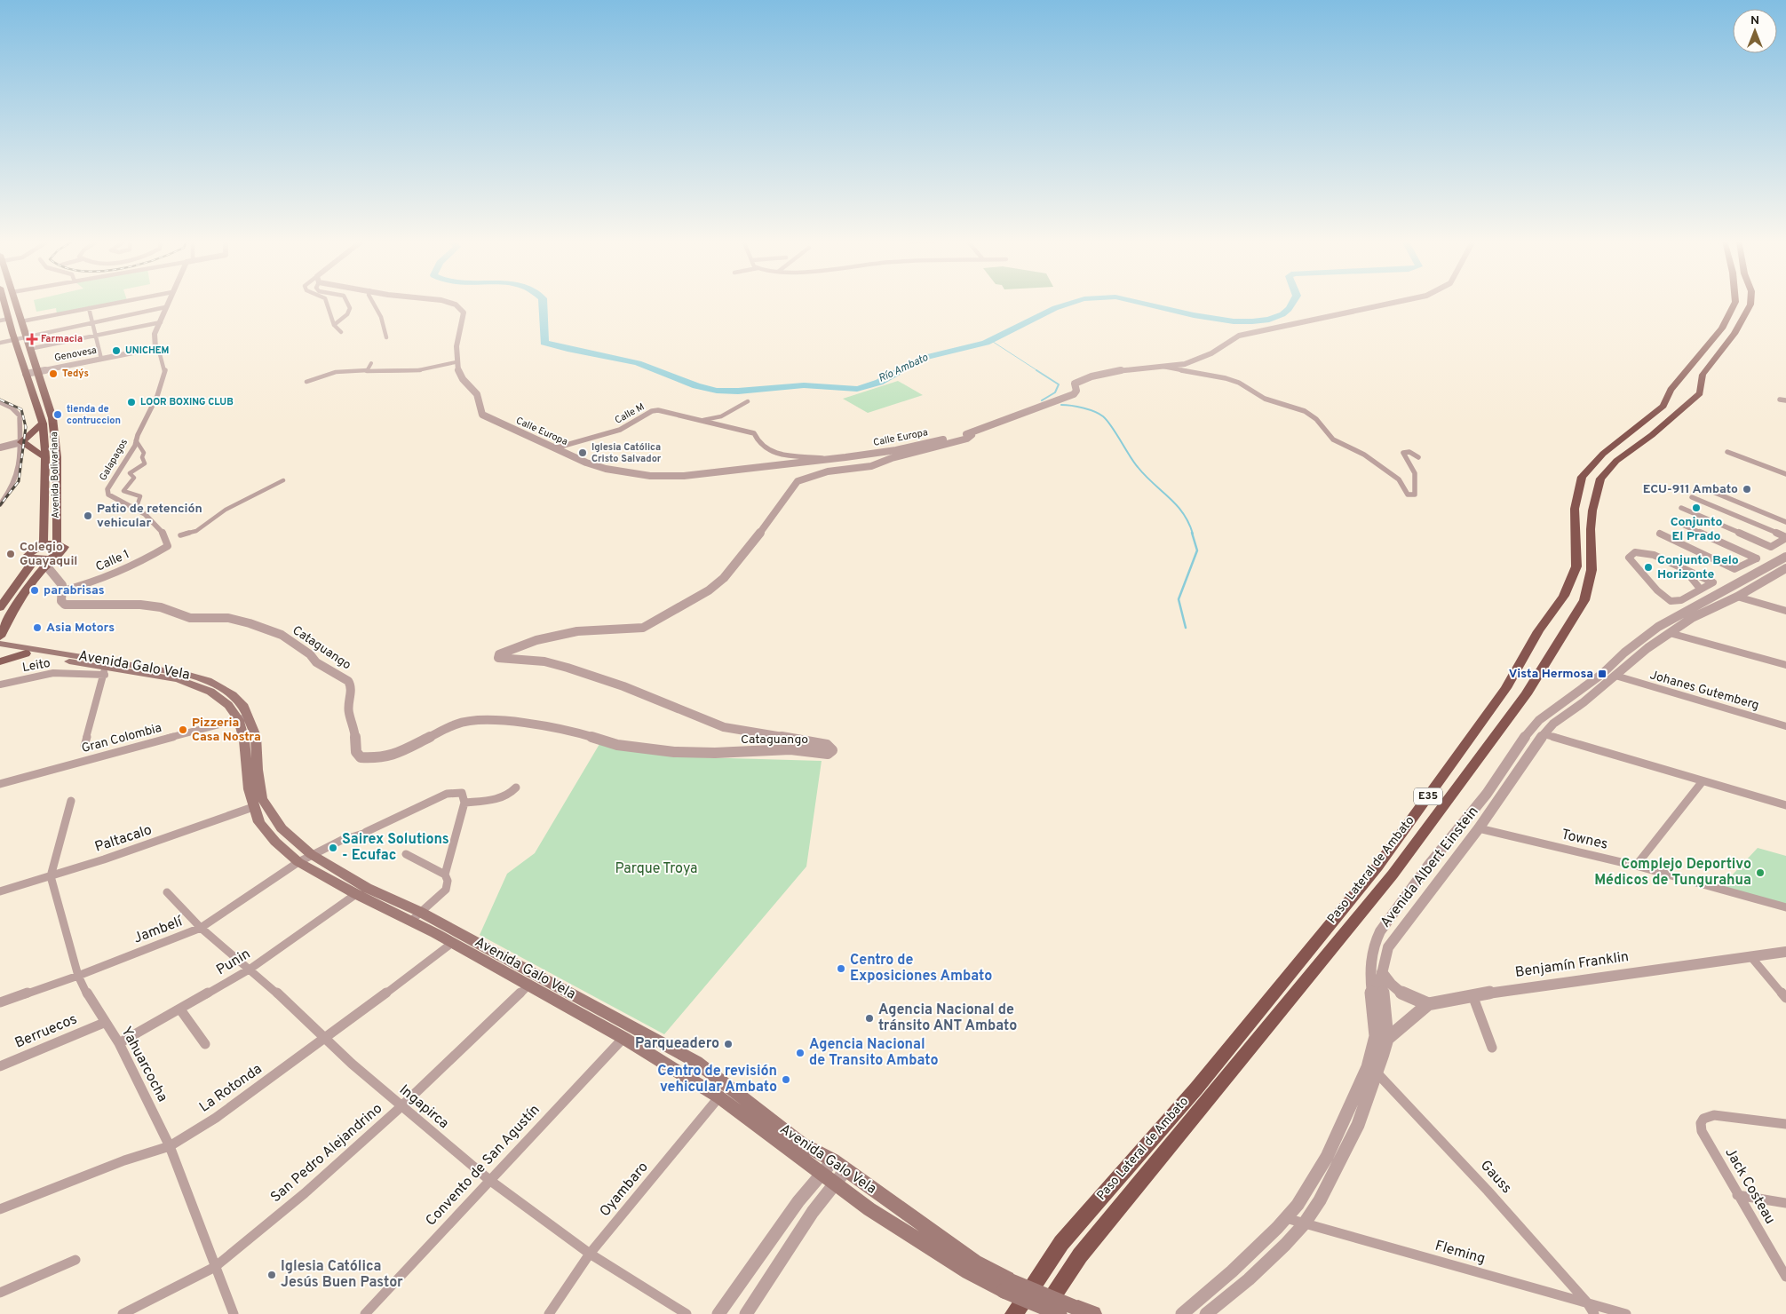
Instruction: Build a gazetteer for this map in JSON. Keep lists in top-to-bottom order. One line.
{"streets":{"highway":["E35","Paso Lateral de Ambato"],"main road":["Avenida Bolivariana","Avenida Galo Vela"],"street":["Genovesa","Calle M","Calle Europa","Galapagos","Calle 1","Cataguango","Leito","Johanes Gutemberg","Gran Colombia","Paltacalo","Townes","Avenida Albert Einstein","Jambelí","Punin","Benjamín Franklin","Berruecos","Yahuarcocha","La Rotonda","Ingapirca","San Pedro Alejandrino","Convento de San Agustín","Gauss","Jack Costeau","Oyambaro","Fleming"]},"crossings":[["Genovesa","Galapagos"],["Genovesa","Avenida Bolivariana"],["Calle M","Calle Europa"],["Calle Europa","Cataguango"],["Galapagos","Calle 1"],["Calle 1","Cataguango"],["Leito","Avenida Galo Vela"],["Avenida Galo Vela","Gran Colombia"],["Avenida Galo Vela","Paltacalo"],["Avenida Galo Vela","Jambelí"],["Avenida Galo Vela","Punin"],["Avenida Galo Vela","La Rotonda"],["Avenida Galo Vela","San Pedro Alejandrino"],["Avenida Galo Vela","Convento de San Agustín"],["Avenida Galo Vela","Oyambaro"],["Johanes Gutemberg","Avenida Albert Einstein"],["Paltacalo","Yahuarcocha"],["Townes","Avenida Albert Einstein"],["Avenida Albert Einstein","Benjamín Franklin"],["Avenida Albert Einstein","Gauss"],["Avenida Albert Einstein","Fleming"],["Jambelí","Yahuarcocha"],["Jambelí","Ingapirca"],["Punin","Yahuarcocha"],["Punin","Ingapirca"],["Berruecos","Yahuarcocha"],["Yahuarcocha","La Rotonda"],["Yahuarcocha","San Pedro Alejandrino"],["La Rotonda","Ingapirca"],["Ingapirca","San Pedro Alejandrino"],["Ingapirca","Convento de San Agustín"],["Ingapirca","Oyambaro"],["Gauss","Fleming"]],"water":["Río Ambato"],"parks":["Parque Troya"],"places":{"health":["Farmacia"],"other":["UNICHEM","Tedy´s","LOOR BOXING CLUB","tienda de contruccion","Iglesia Católica Cristo Salvador","ECU-911 Ambato","Conjunto El Prado","Patio de retención vehicular","Colegio Guayaquil","Conjunto Belo Horizonte","parabrisas","Asia Motors","Pizzeria Casa Nostra","Sairex Solutions - Ecufac","Complejo Deportivo Médicos de Tungurahua","Centro de Exposiciones Ambato","Agencia Nacional de tránsito ANT Ambato","Parqueadero","Agencia Nacional de Transito Ambato","Centro de revisión vehicular Ambato","Iglesia Católica Jesús Buen Pastor"],"transit":["Vista Hermosa"]},"north":"top"}
